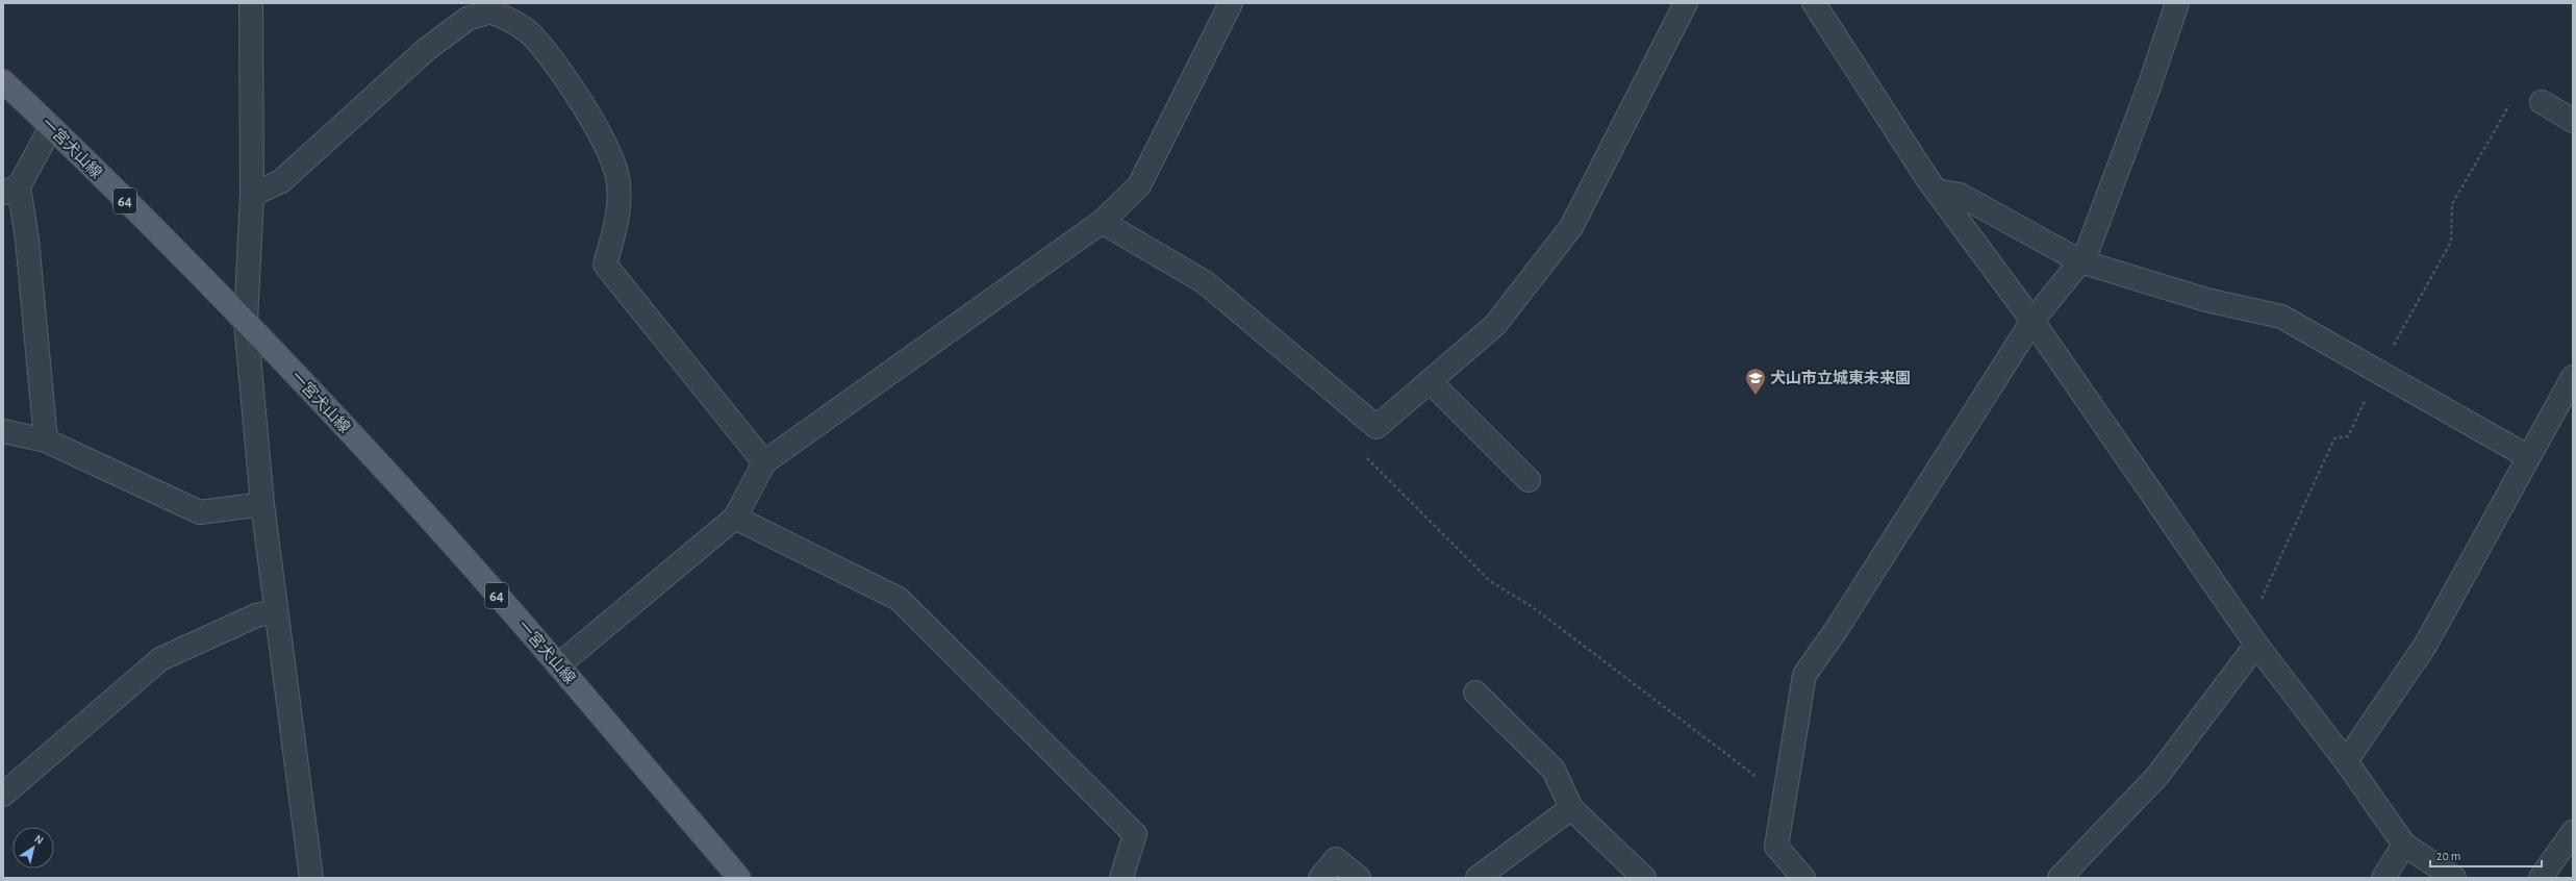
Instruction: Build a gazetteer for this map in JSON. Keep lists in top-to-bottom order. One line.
{"streets":{"main road":["一宮犬山線","64"]},"places":{"school or university":["犬山市立城東未来園"]},"scale_bar":"20 m","north":"top right"}
